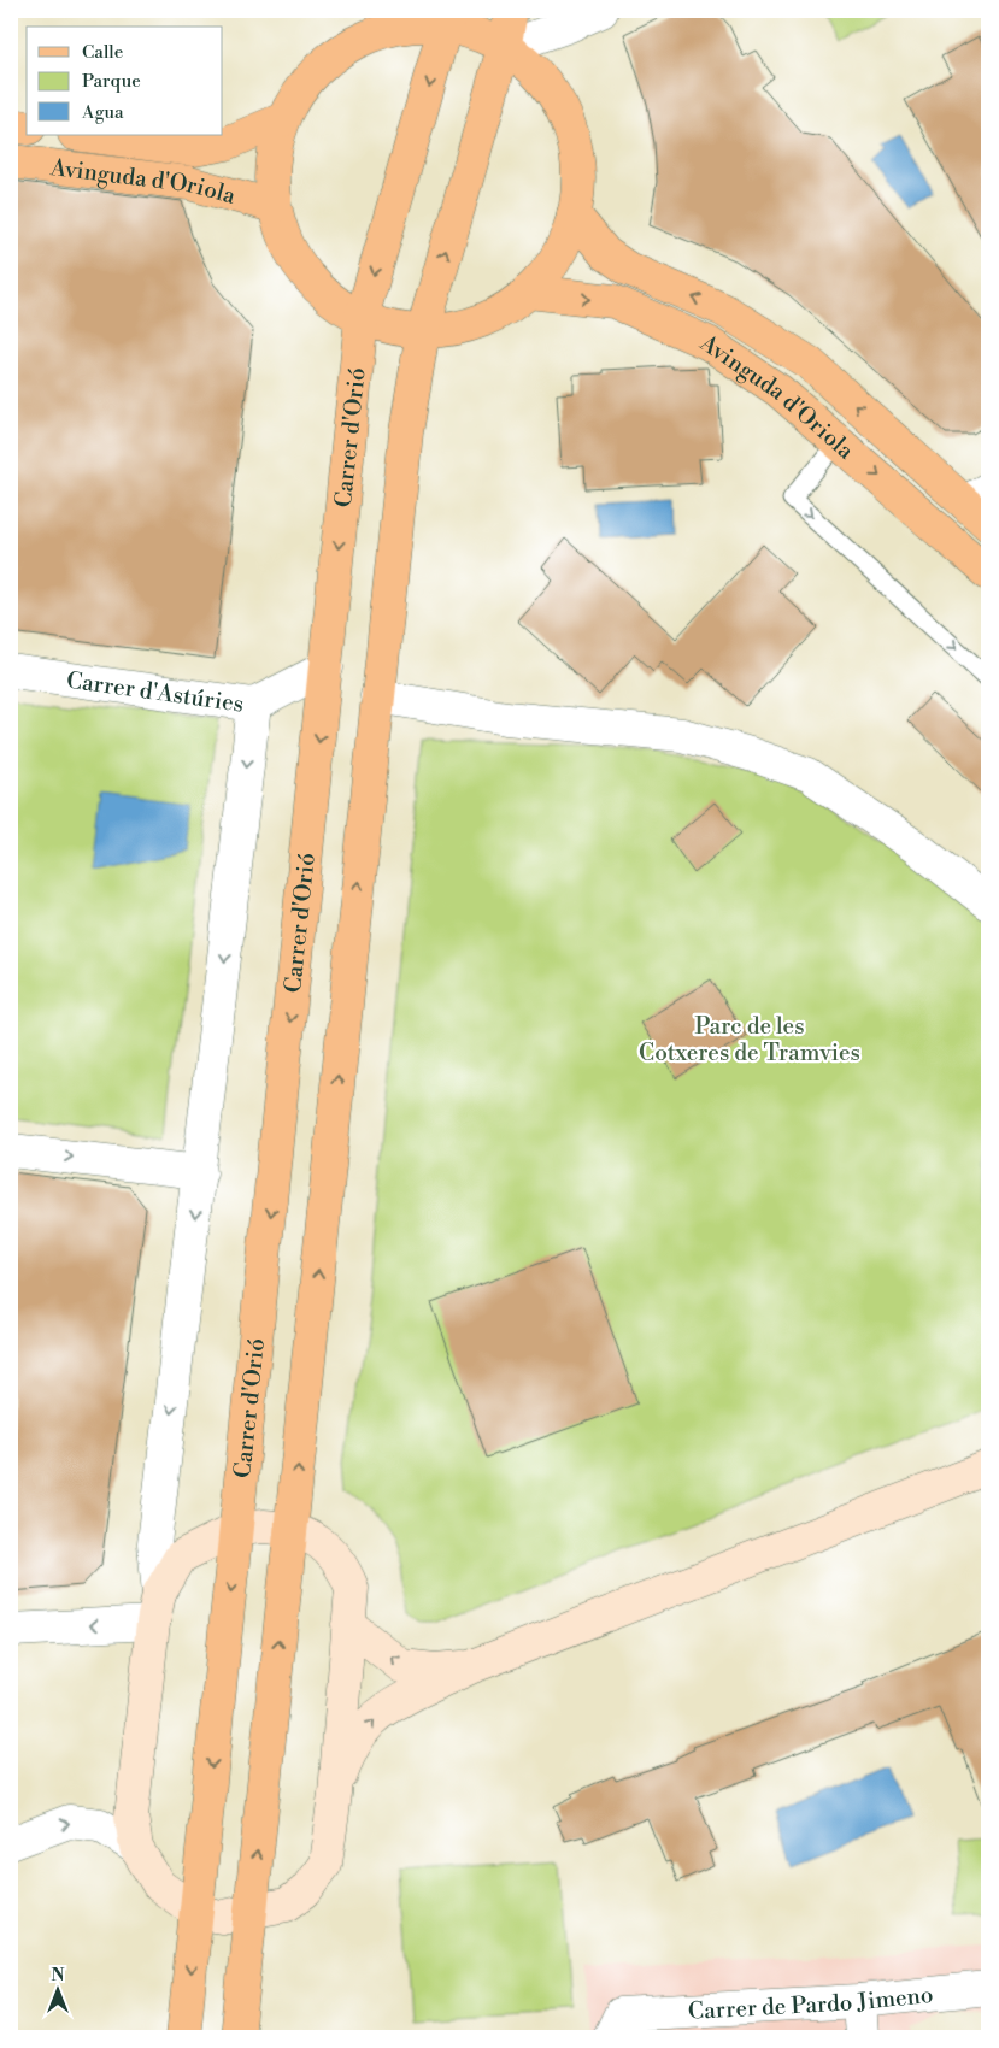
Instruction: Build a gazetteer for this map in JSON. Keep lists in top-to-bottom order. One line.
{"streets":{"main road":["Avinguda d'Oriola","Carrer d'Orió"],"street":["Carrer d'Astúries","Carrer de Pardo Jimeno"]},"crossings":[["Carrer d'Orió","Carrer d'Astúries"]],"parks":["Parc de les Cotxeres de Tramvies"],"legend":["Calle","Parque","Agua"],"north":"top"}
